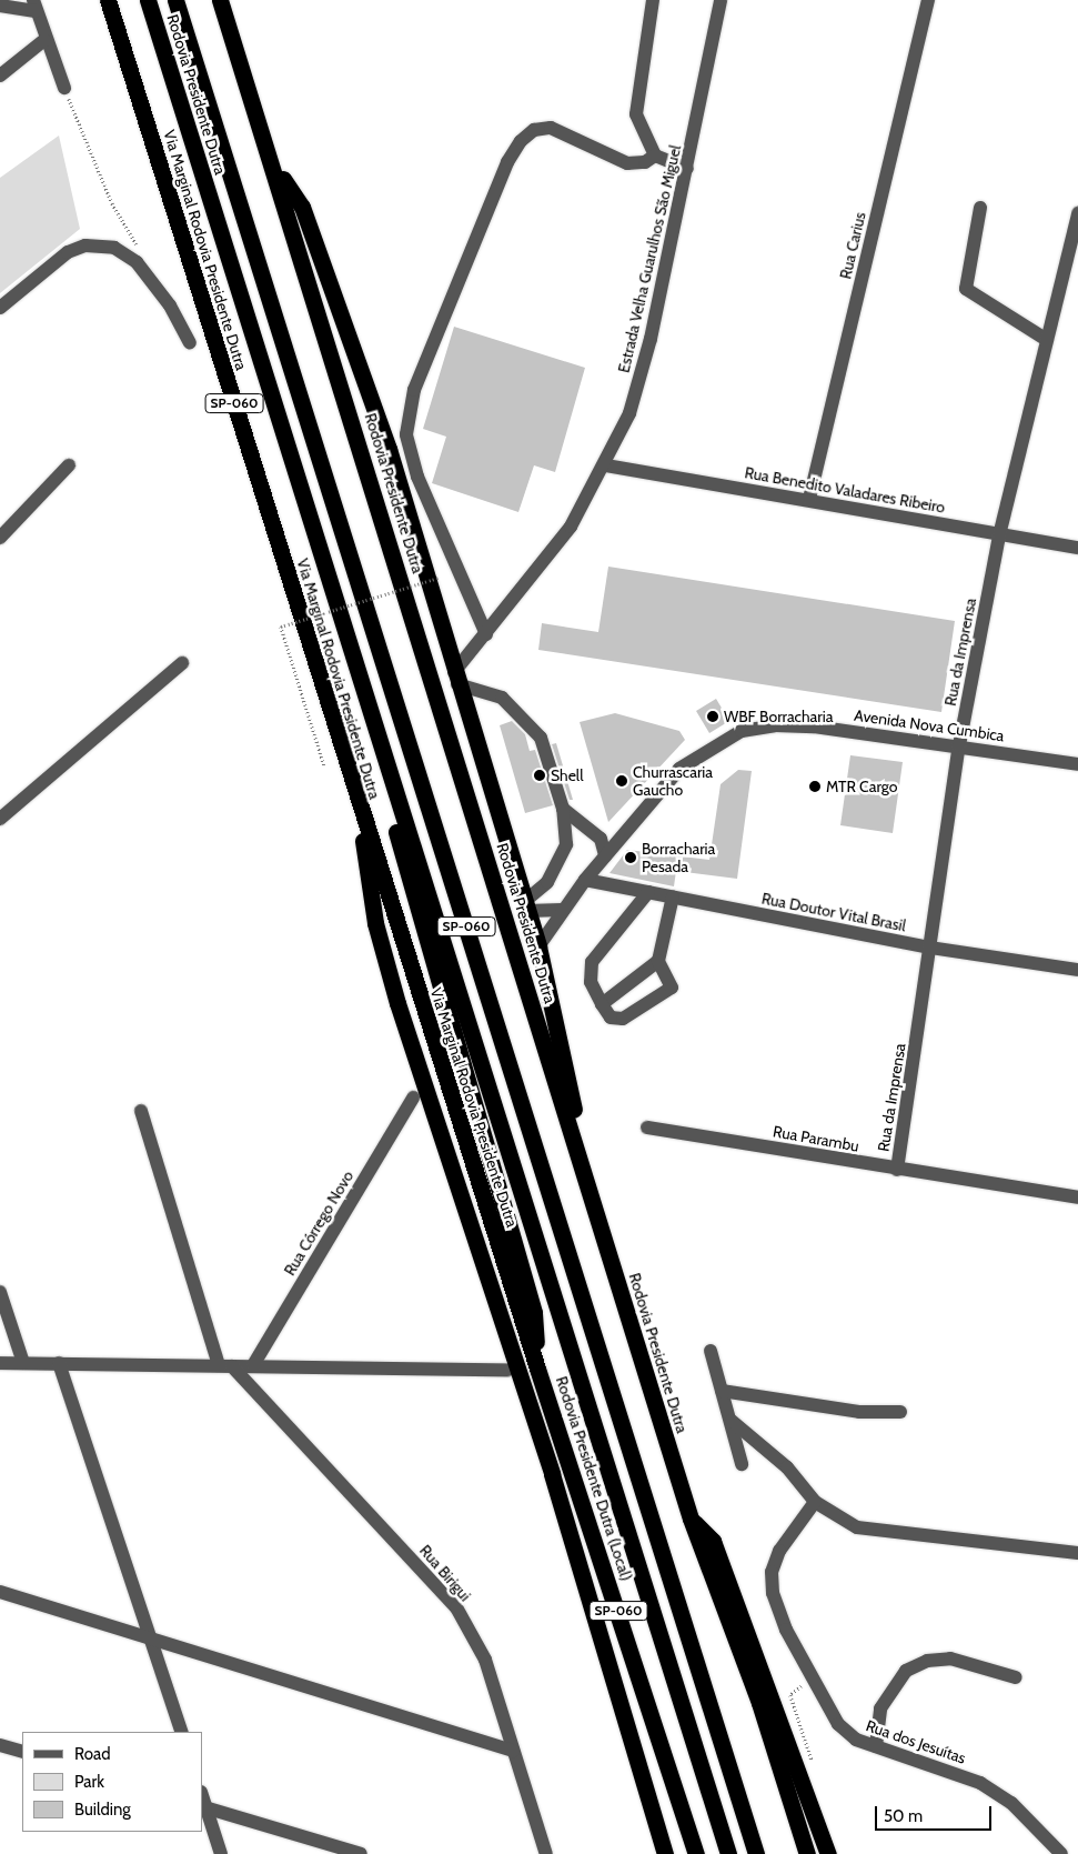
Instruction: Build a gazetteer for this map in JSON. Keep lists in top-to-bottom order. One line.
{"streets":{"highway":["Rodovia Presidente Dutra","Via Marginal Rodovia Presidente Dutra","SP-060","Rodovia Presidente Dutra (Local)"],"street":["Rua Carius","Estrada Velha Guarulhos São Miguel","Rua Benedito Valadares Ribeiro","Rua da Imprensa","Avenida Nova Cumbica","Rua Doutor Vital Brasil","Rua Parambu","Rua Córrego Novo","Rua Birigui","Rua dos Jesuítas"]},"crossings":[["Rua Carius","Rua Benedito Valadares Ribeiro"],["Via Marginal Rodovia Presidente Dutra","Rodovia Presidente Dutra (Local)"],["Estrada Velha Guarulhos São Miguel","Rua Benedito Valadares Ribeiro"],["Rua Benedito Valadares Ribeiro","Rua da Imprensa"],["Rua da Imprensa","Avenida Nova Cumbica"],["Rua da Imprensa","Rua Doutor Vital Brasil"],["Rua da Imprensa","Rua Parambu"],["Avenida Nova Cumbica","Rua Doutor Vital Brasil"]],"places":["WBF Borracharia","Shell","Churrascaria Gaucho","MTR Cargo","Borracharia Pesada"],"legend":["Road","Park","Building"],"scale_bar":"50 m"}
